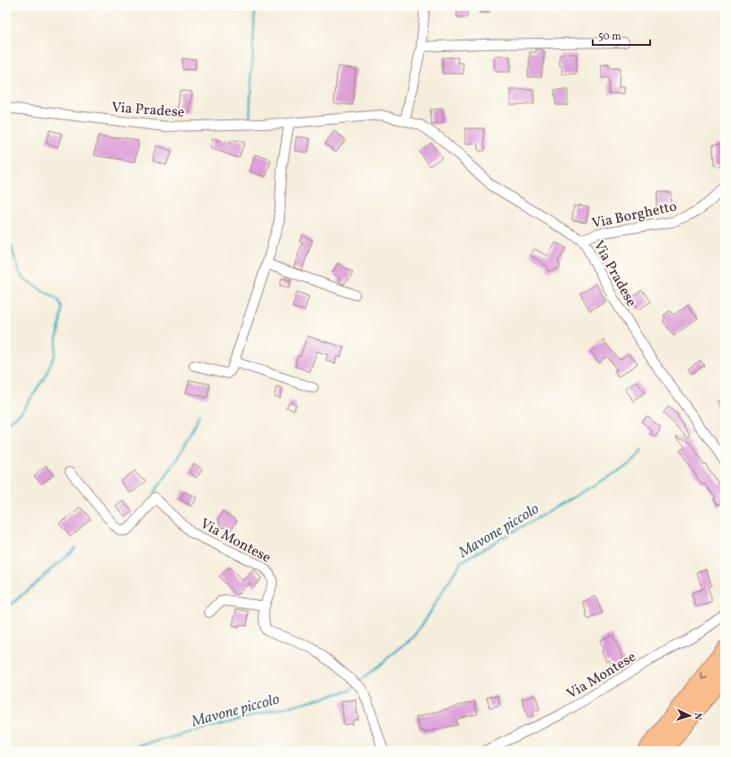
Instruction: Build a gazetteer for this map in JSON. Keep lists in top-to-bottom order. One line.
{"streets":{"street":["Via Pradese","Via Borghetto","Via Montese"]},"crossings":[["Via Pradese","Via Borghetto"]],"water":["Mavone piccolo"],"scale_bar":"50 m","north":"right"}
